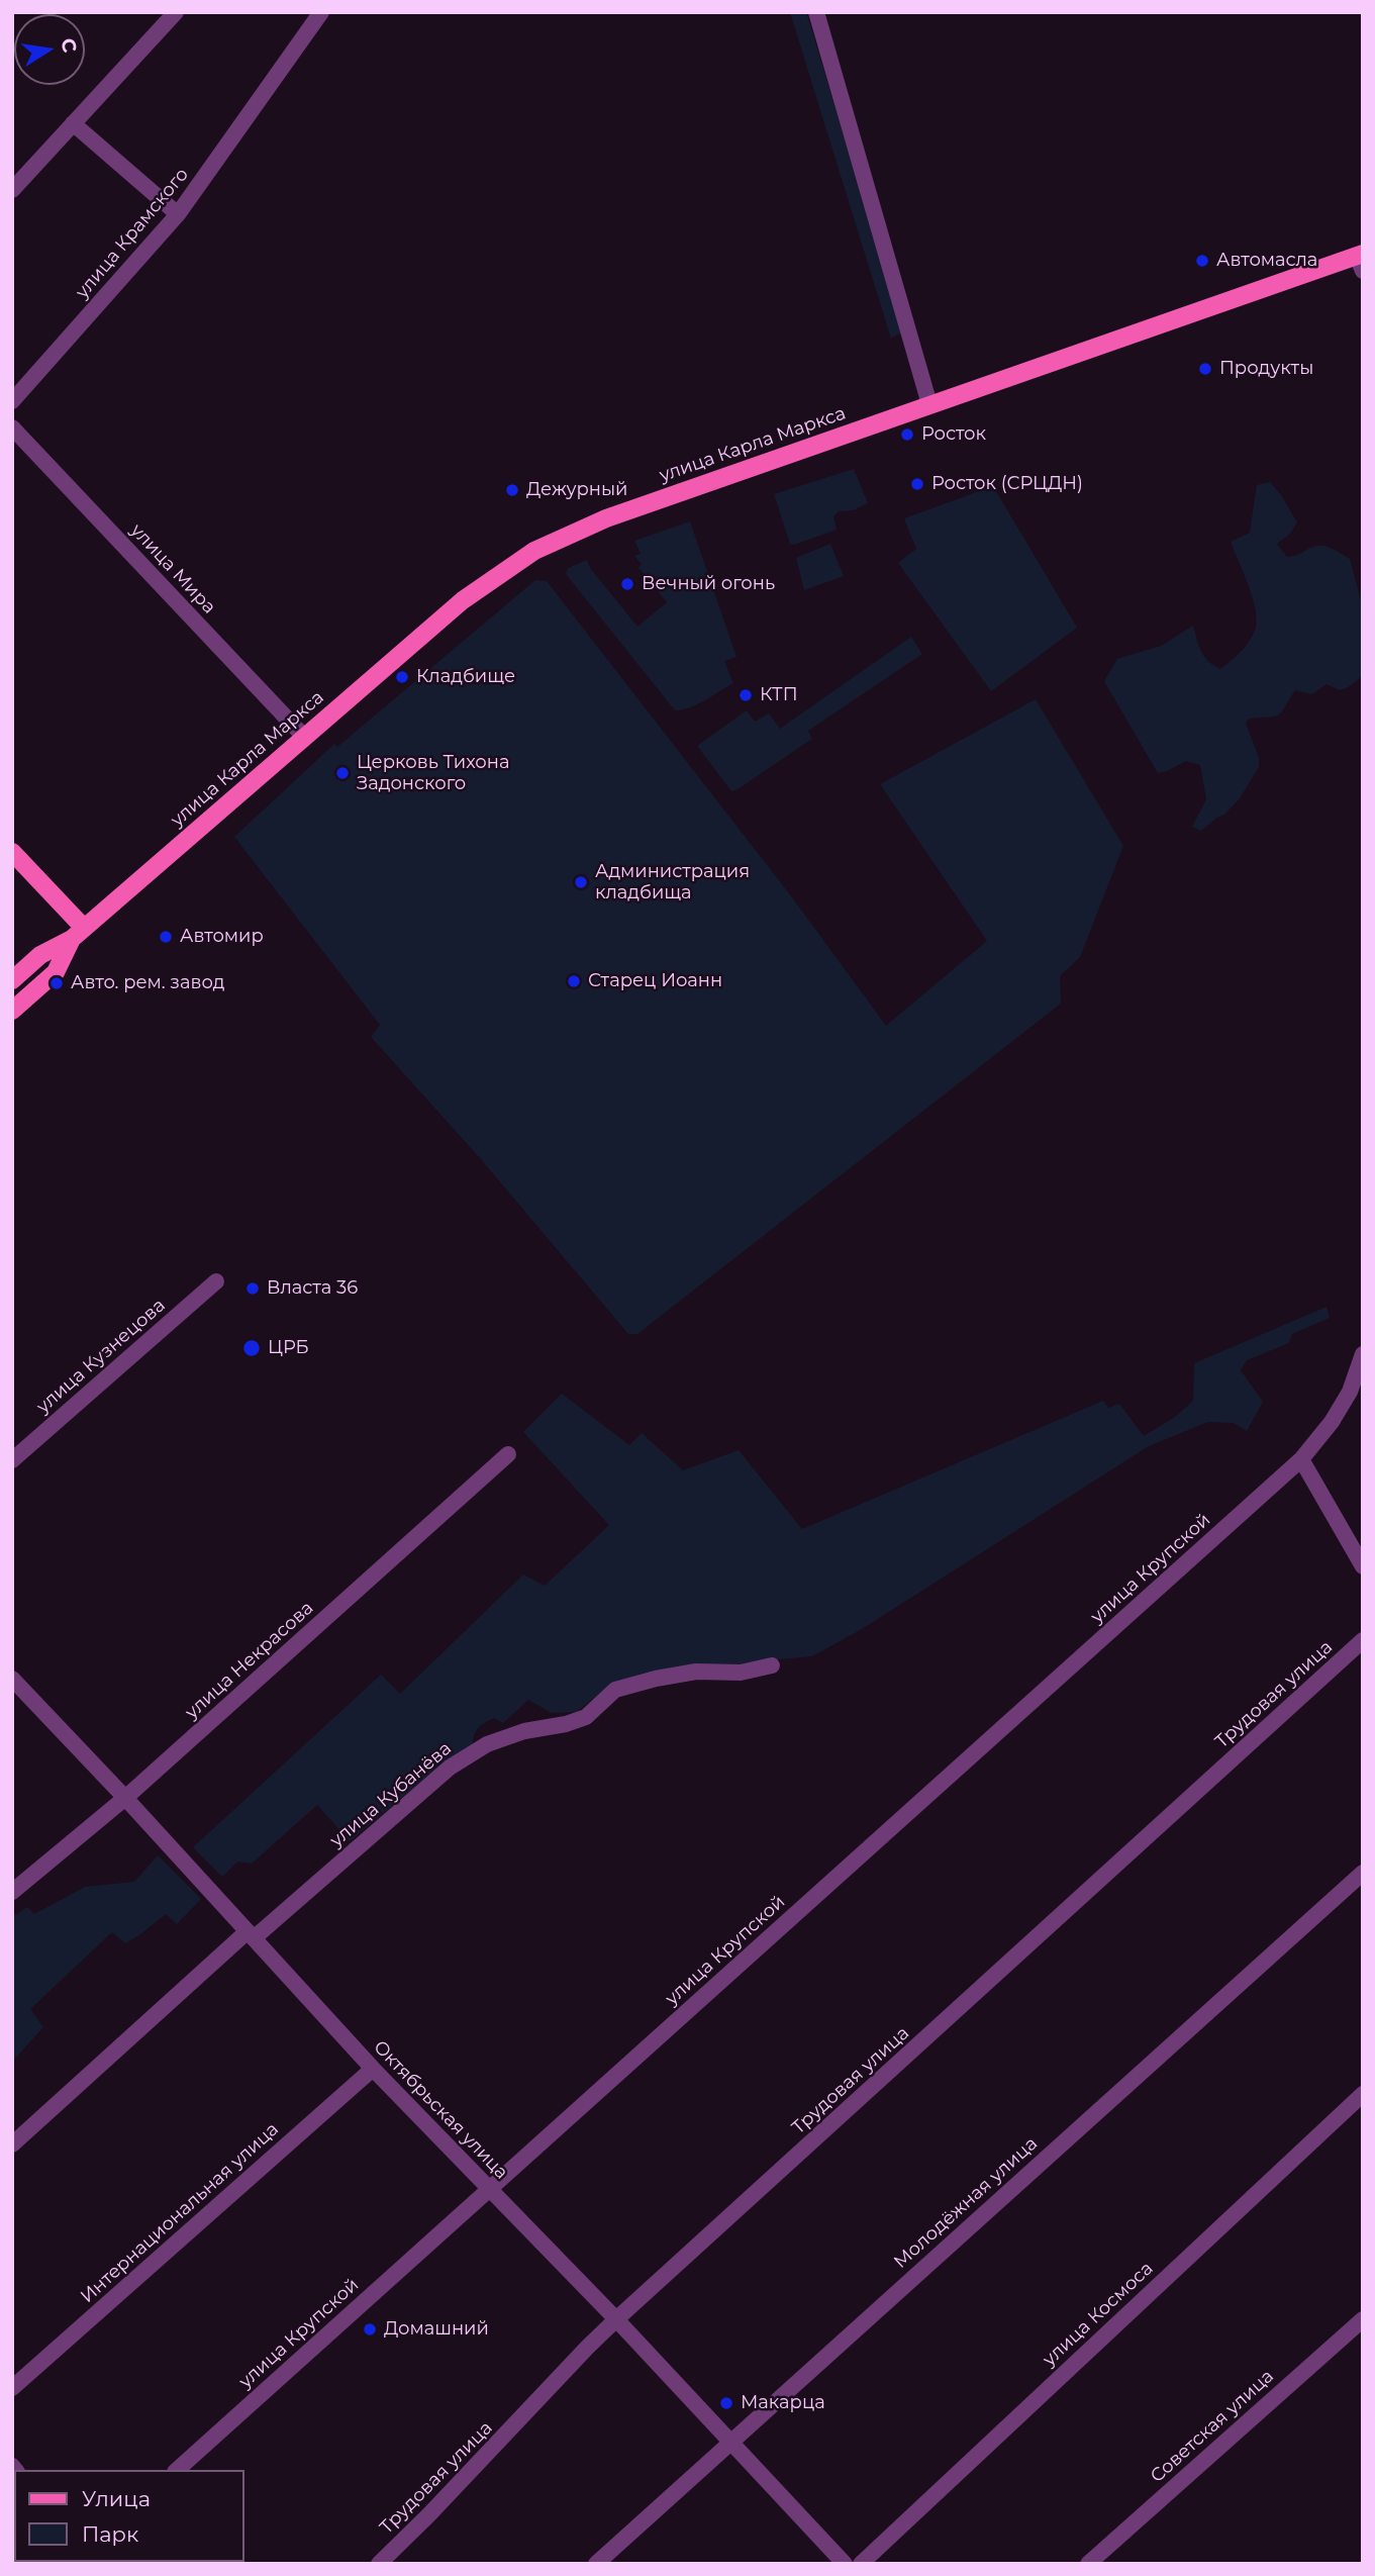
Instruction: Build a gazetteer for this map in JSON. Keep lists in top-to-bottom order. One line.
{"streets":{"main road":["улица Карла Маркса"],"street":["улица Крамского","улица Мира","улица Кузнецова","улица Крупской","улица Некрасова","Трудовая улица","улица Кубанёва","Октябрьская улица","Молодёжная улица","Интернациональная улица","улица Космоса","Советская улица"]},"crossings":[["улица Карла Маркса","улица Мира"],["улица Крупской","Октябрьская улица"],["улица Некрасова","Октябрьская улица"],["Трудовая улица","Октябрьская улица"],["улица Кубанёва","Октябрьская улица"],["Октябрьская улица","Молодёжная улица"],["Октябрьская улица","Интернациональная улица"]],"places":["Автомасла","Продукты","Росток","Росток (СРЦДН)","Дежурный","Вечный огонь","Кладбище","КТП","Церковь Тихона Задонского","Администрация кладбища","Автомир","Старец Иоанн","Авто. рем. завод","Власта 36","ЦРБ","Домашний","Макарца"],"legend":["Улица","Парк"],"north":"right"}
